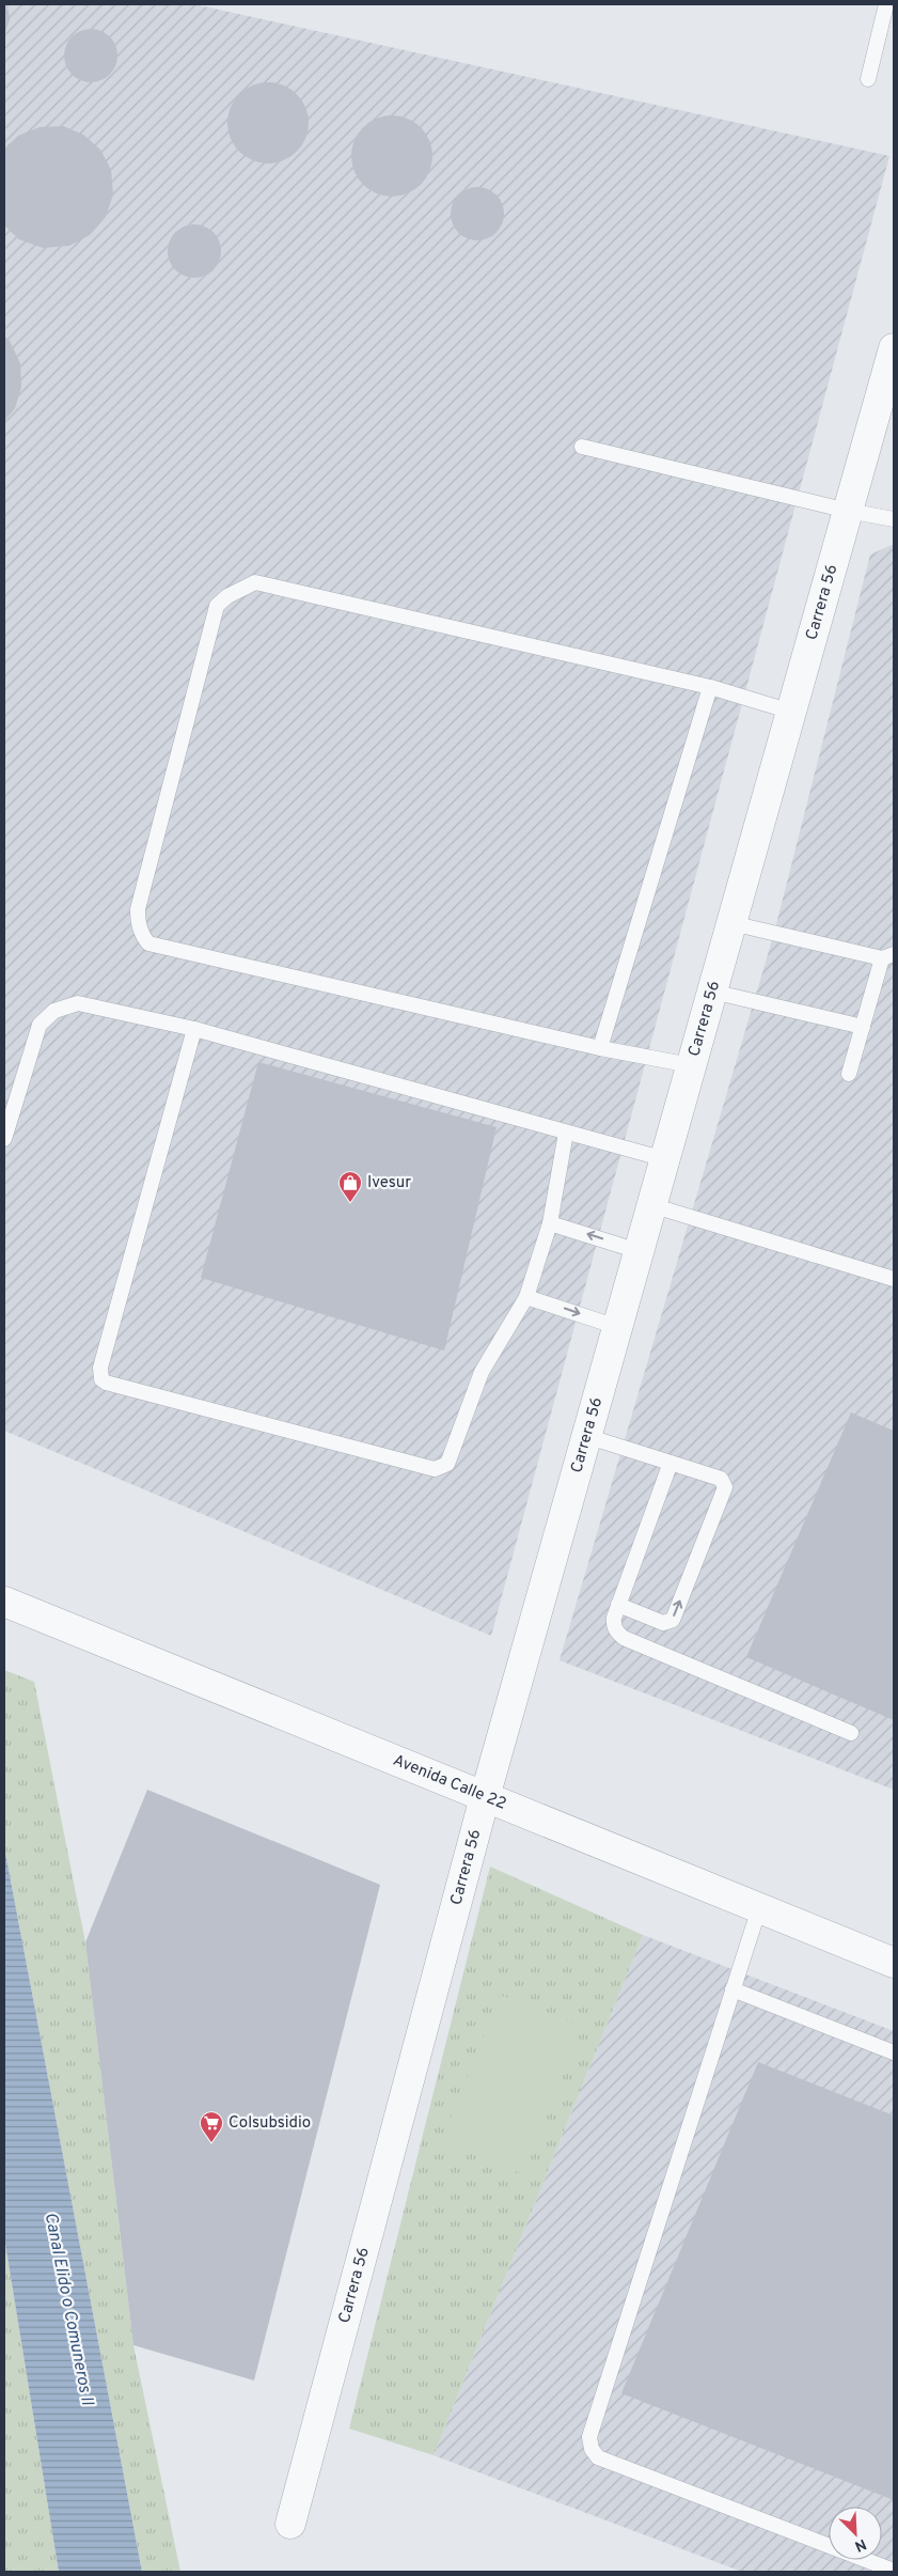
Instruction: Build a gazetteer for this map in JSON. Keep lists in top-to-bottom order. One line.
{"streets":{"street":["Carrera 56","Avenida Calle 22"]},"crossings":[["Carrera 56","Avenida Calle 22"]],"water":["Canal Elido o Comuneros II"],"places":{"shop":["Ivesur"],"supermarket":["Colsubsidio"]},"north":"bottom right"}
